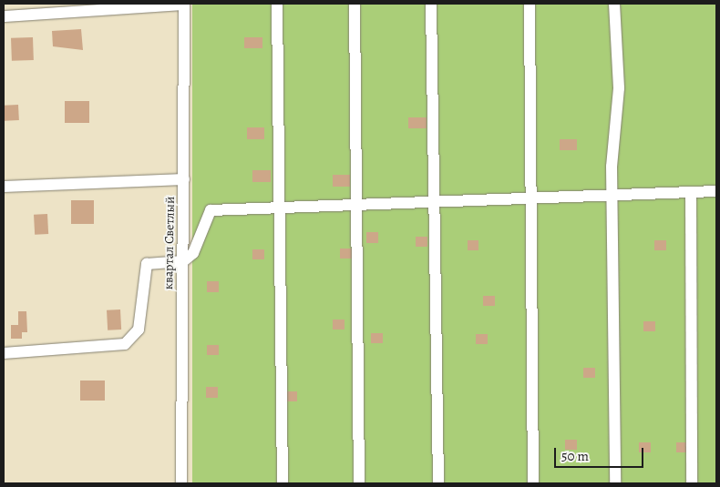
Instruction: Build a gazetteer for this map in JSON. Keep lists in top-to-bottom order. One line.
{"streets":{"street":["квартал Светлый"]},"scale_bar":"50 m"}
